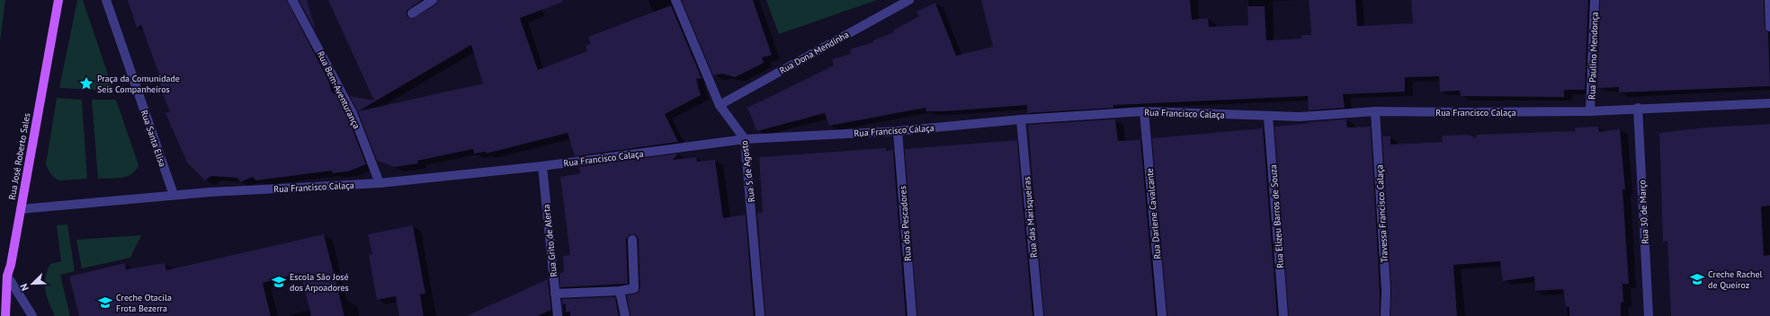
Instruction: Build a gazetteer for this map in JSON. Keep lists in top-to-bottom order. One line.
{"streets":{"main road":["Rua José Roberto Sales"],"street":["Rua Dona Mendinha","Rua Paulino Mendonça","Rua Bem-Aventurança","Rua Francisco Calaça","Rua Santa Elisa","Rua 5 de Agosto","Rua 30 de Março","Rua Darlene Cavalcante","Travessa Francisco Calaça","Rua Elizeu Barros de Souza","Rua das Marisqueiras","Rua dos Pescadores","Rua Grito de Alerta"]},"crossings":[["Rua Dona Mendinha","Rua 5 de Agosto"],["Rua Paulino Mendonça","Rua Francisco Calaça"],["Rua Bem-Aventurança","Rua Francisco Calaça"],["Rua Francisco Calaça","Rua Santa Elisa"],["Rua Francisco Calaça","Rua José Roberto Sales"],["Rua Francisco Calaça","Rua 5 de Agosto"],["Rua Francisco Calaça","Rua 30 de Março"],["Rua Francisco Calaça","Rua Darlene Cavalcante"],["Rua Francisco Calaça","Travessa Francisco Calaça"],["Rua Francisco Calaça","Rua Elizeu Barros de Souza"],["Rua Francisco Calaça","Rua das Marisqueiras"],["Rua Francisco Calaça","Rua dos Pescadores"],["Rua Francisco Calaça","Rua Grito de Alerta"]],"places":{"place":["Praça da Comunidade Seis Companheiros"],"school or university":["Creche Rachel de Queiroz","Escola São José dos Arpoadores","Creche Otacila Frota Bezerra"]},"north":"bottom left"}
